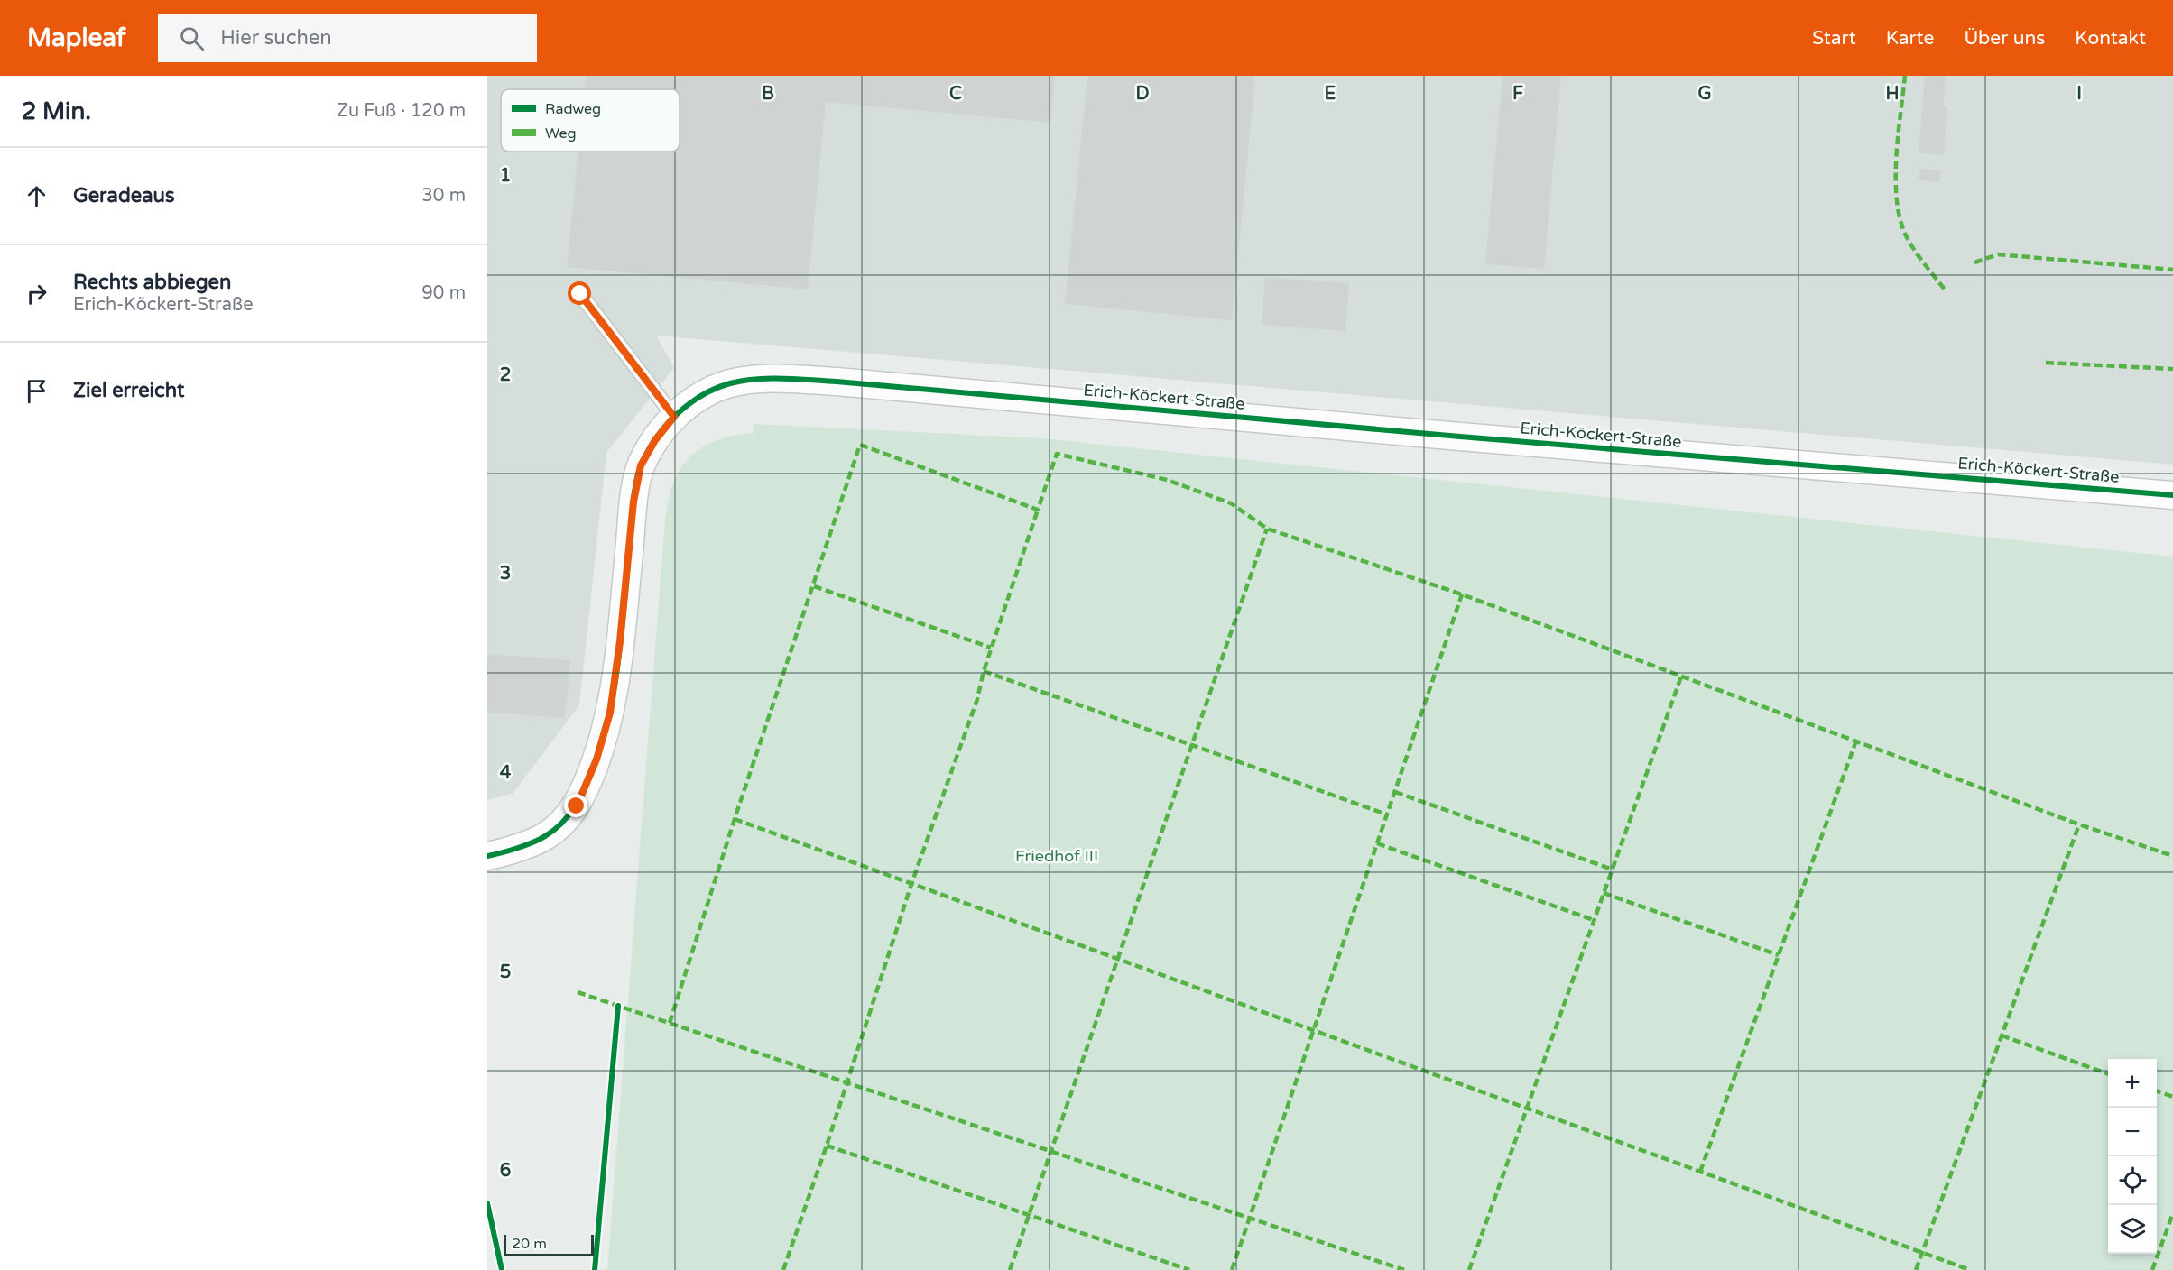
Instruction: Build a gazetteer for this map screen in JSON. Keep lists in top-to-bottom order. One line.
{"streets":{"street":["Erich-Köckert-Straße"]},"parks":["Friedhof III"],"legend":["Radweg","Weg"],"scale_bar":"20 m","page":{"header":"Mapleaf","search":"Hier suchen","nav":["Start","Karte","Über uns","Kontakt"],"heading":["2 Min.","Zu Fuß · 120 m"],"list":[["Geradeaus","30 m"],["Rechts abbiegen","Erich-Köckert-Straße","90 m"],"Ziel erreicht"],"map_buttons":["+","−"],"scale":"20 m"},"grid":{"columns":["B","C","D","E","F","G","H","I"],"rows":["1","2","3","4","5","6"]}}
